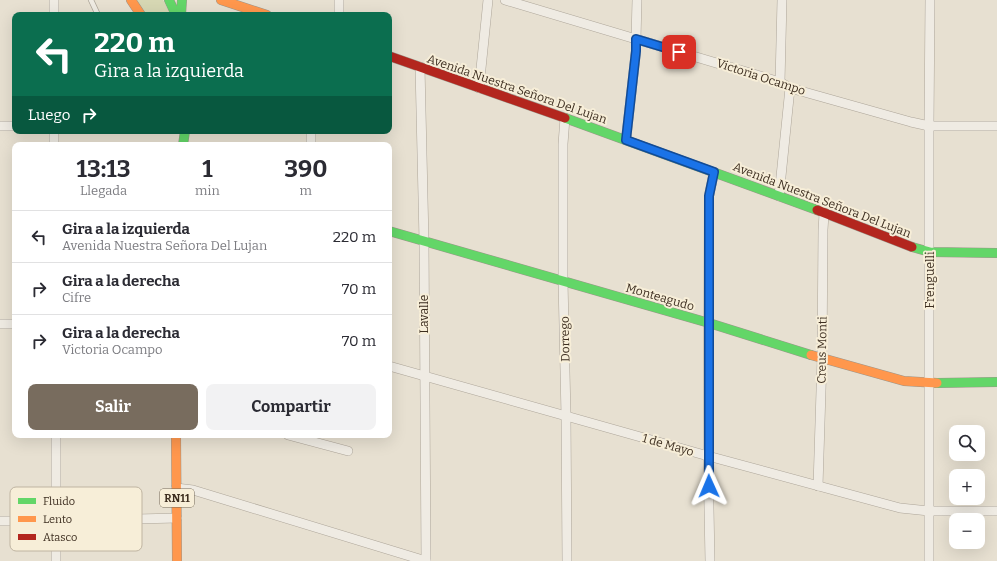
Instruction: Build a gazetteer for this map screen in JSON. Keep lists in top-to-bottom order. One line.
{"streets":{"street":["Victoria Ocampo","Avenida Nuestra Señora Del Lujan","Frenguelli","Monteagudo","Lavalle","Dorrego","Creus Monti","1 de Mayo","RN11"]},"crossings":[["Victoria Ocampo","Frenguelli"],["Avenida Nuestra Señora Del Lujan","Frenguelli"],["Avenida Nuestra Señora Del Lujan","Lavalle"],["Avenida Nuestra Señora Del Lujan","Dorrego"],["Avenida Nuestra Señora Del Lujan","Creus Monti"],["Frenguelli","Monteagudo"],["Frenguelli","1 de Mayo"],["Monteagudo","Lavalle"],["Monteagudo","Dorrego"],["Monteagudo","Creus Monti"],["Lavalle","1 de Mayo"],["Dorrego","1 de Mayo"],["Creus Monti","1 de Mayo"]],"legend":["Fluido","Lento","Atasco"],"page":{"turn":["220 m","Gira a la izquierda"],"then":"Luego","eta":["13:13","Llegada","1","min","390","m"],"list":[{"name":"Gira a la izquierda","note":"Avenida Nuestra Señora Del Lujan","value":"220 m"},{"name":"Gira a la derecha","note":"Cifre","value":"70 m"},{"name":"Gira a la derecha","note":"Victoria Ocampo","value":"70 m"}],"buttons":["Salir","Compartir"],"map_buttons":["+","−"]}}
